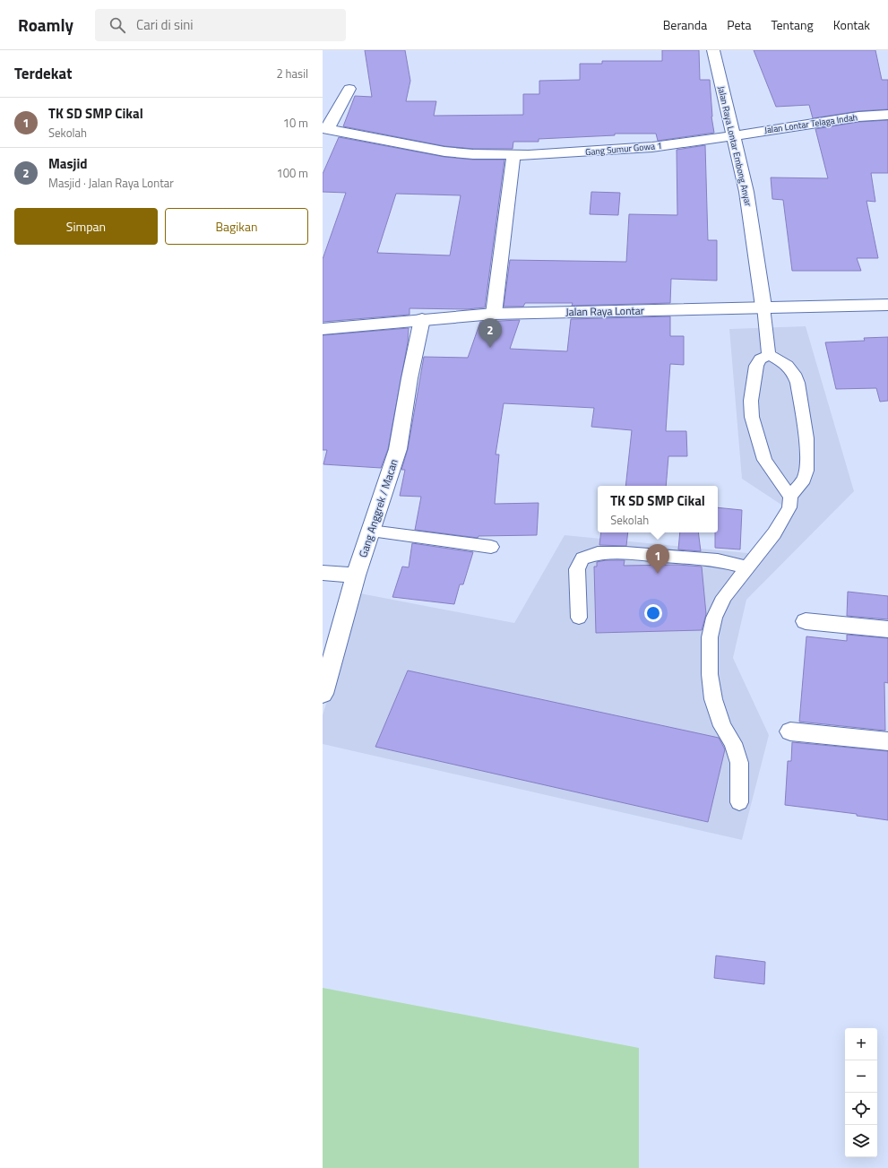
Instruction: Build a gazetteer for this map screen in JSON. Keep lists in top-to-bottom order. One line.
{"streets":{"street":["Jalan Lontar Telaga Indah","Jalan Raya Lontar Embong Anyar","Gang Sumur Gowa 1","Jalan Raya Lontar","Gang Anggrek / Macan"]},"crossings":[["Jalan Lontar Telaga Indah","Jalan Raya Lontar Embong Anyar"],["Jalan Lontar Telaga Indah","Gang Sumur Gowa 1"],["Jalan Raya Lontar Embong Anyar","Gang Sumur Gowa 1"],["Jalan Raya Lontar Embong Anyar","Jalan Raya Lontar"],["Jalan Raya Lontar","Gang Anggrek / Macan"]],"page":{"header":"Roamly","search":"Cari di sini","nav":["Beranda","Peta","Tentang","Kontak"],"heading":["Terdekat","2 hasil"],"list":[{"mark":"1","name":"TK SD SMP Cikal","note":"Sekolah","value":"10 m"},{"mark":"2","name":"Masjid","note":"Masjid · Jalan Raya Lontar","value":"100 m"}],"buttons":["Simpan","Bagikan"],"pins":["2","1"],"popup":["TK SD SMP Cikal","Sekolah"],"map_buttons":["+","−"]}}
